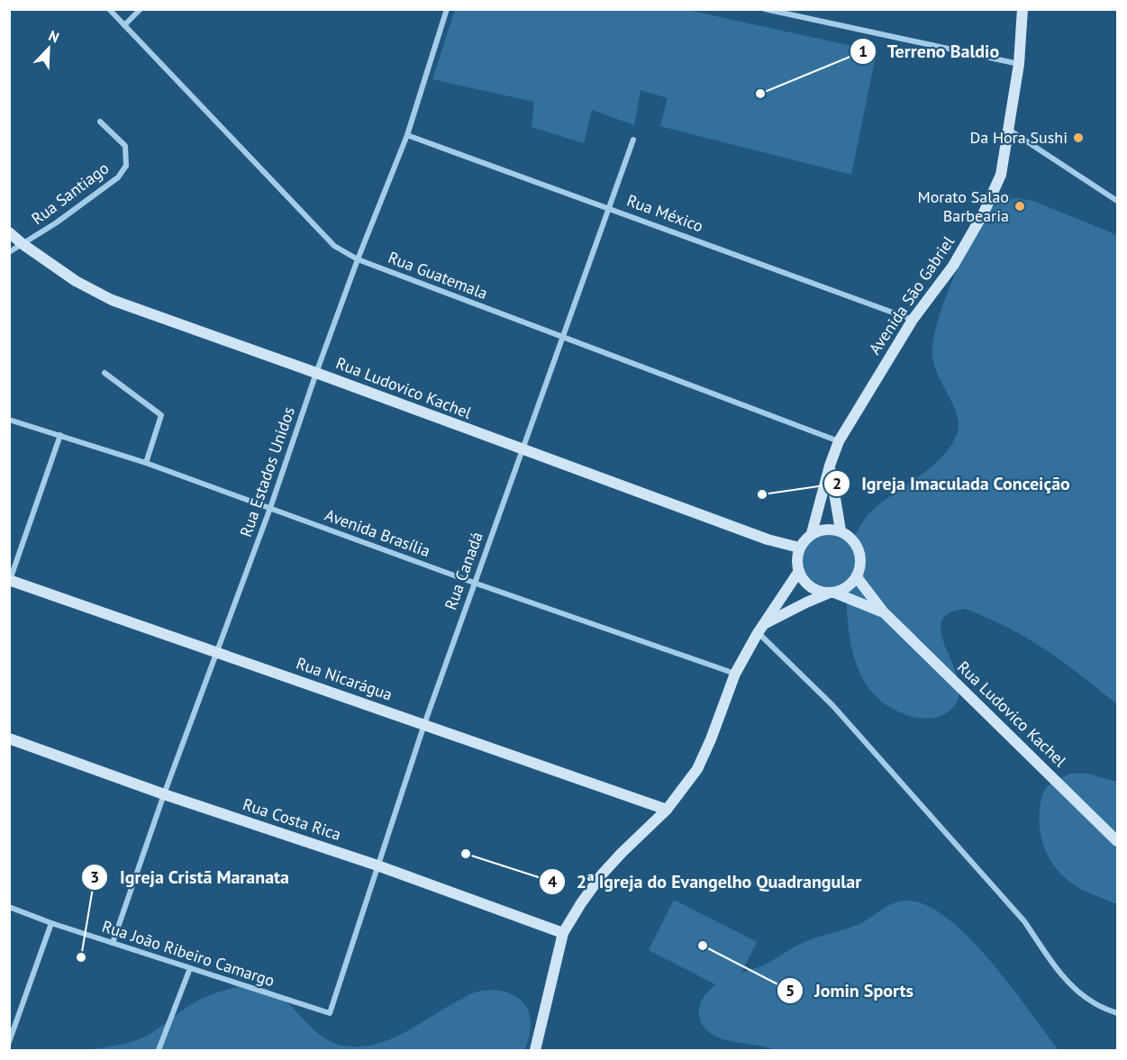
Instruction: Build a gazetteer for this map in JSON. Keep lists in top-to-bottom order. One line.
{"streets":{"main road":["Avenida São Gabriel","Rua Ludovico Kachel","Rua Nicarágua","Rua Costa Rica"],"street":["Rua Santiago","Rua México","Rua Guatemala","Rua Estados Unidos","Avenida Brasília","Rua Canadá","Rua João Ribeiro Camargo"]},"crossings":[["Rua Santiago","Rua Ludovico Kachel"],["Rua México","Avenida São Gabriel"],["Rua México","Rua Estados Unidos"],["Rua México","Rua Canadá"],["Rua Guatemala","Avenida São Gabriel"],["Rua Guatemala","Rua Estados Unidos"],["Rua Guatemala","Rua Canadá"],["Avenida São Gabriel","Rua Ludovico Kachel"],["Rua Ludovico Kachel","Rua Estados Unidos"],["Rua Ludovico Kachel","Rua Canadá"],["Rua Estados Unidos","Avenida Brasília"],["Rua Estados Unidos","Rua Nicarágua"],["Rua Estados Unidos","Rua Costa Rica"],["Rua Estados Unidos","Rua João Ribeiro Camargo"],["Avenida Brasília","Rua Canadá"],["Rua Canadá","Rua Nicarágua"],["Rua Canadá","Rua Costa Rica"],["Rua Canadá","Rua João Ribeiro Camargo"]],"places":["Terreno Baldio","Da Hora Sushi","Morato Salao Barbearia","Igreja Imaculada Conceição","2ª Igreja do Evangelho Quadrangular","Jomin Sports","Igreja Cristã Maranata"],"north":"top right"}
